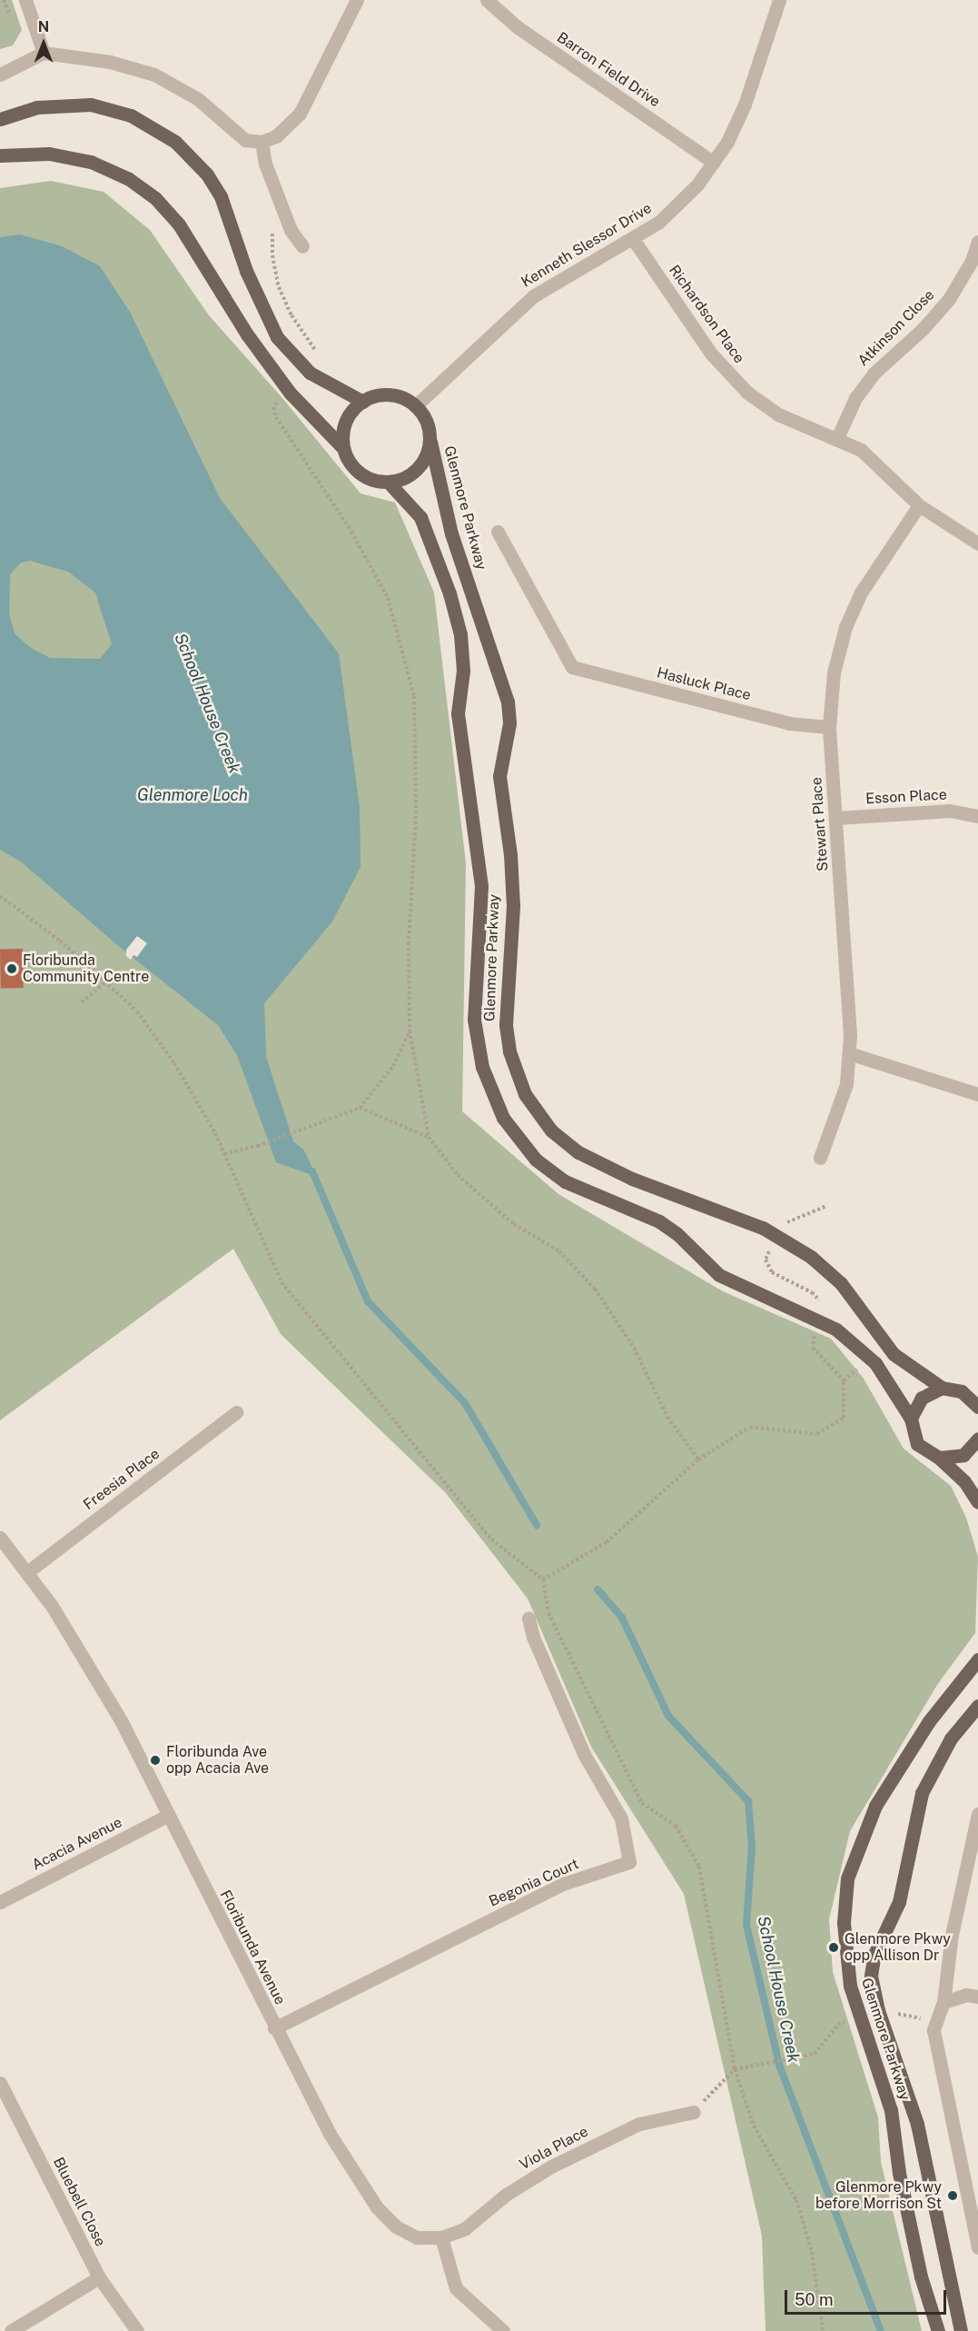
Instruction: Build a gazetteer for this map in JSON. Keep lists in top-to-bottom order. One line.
{"streets":{"main road":["Glenmore Parkway"],"street":["Barron Field Drive","Kenneth Slessor Drive","Richardson Place","Atkinson Close","Hasluck Place","Esson Place","Stewart Place","Freesia Place","Acacia Avenue","Begonia Court","Floribunda Avenue","Viola Place","Bluebell Close"]},"crossings":[["Barron Field Drive","Kenneth Slessor Drive"],["Kenneth Slessor Drive","Richardson Place"],["Kenneth Slessor Drive","Glenmore Parkway"],["Richardson Place","Atkinson Close"],["Richardson Place","Stewart Place"],["Hasluck Place","Stewart Place"],["Esson Place","Stewart Place"],["Freesia Place","Floribunda Avenue"],["Acacia Avenue","Floribunda Avenue"],["Begonia Court","Floribunda Avenue"],["Floribunda Avenue","Viola Place"]],"water":["School House Creek","Glenmore Loch"],"places":["Floribunda Community Centre","Floribunda Ave opp Acacia Ave","Glenmore Pkwy opp Allison Dr","Glenmore Pkwy before Morrison St"],"scale_bar":"50 m","north":"top"}
